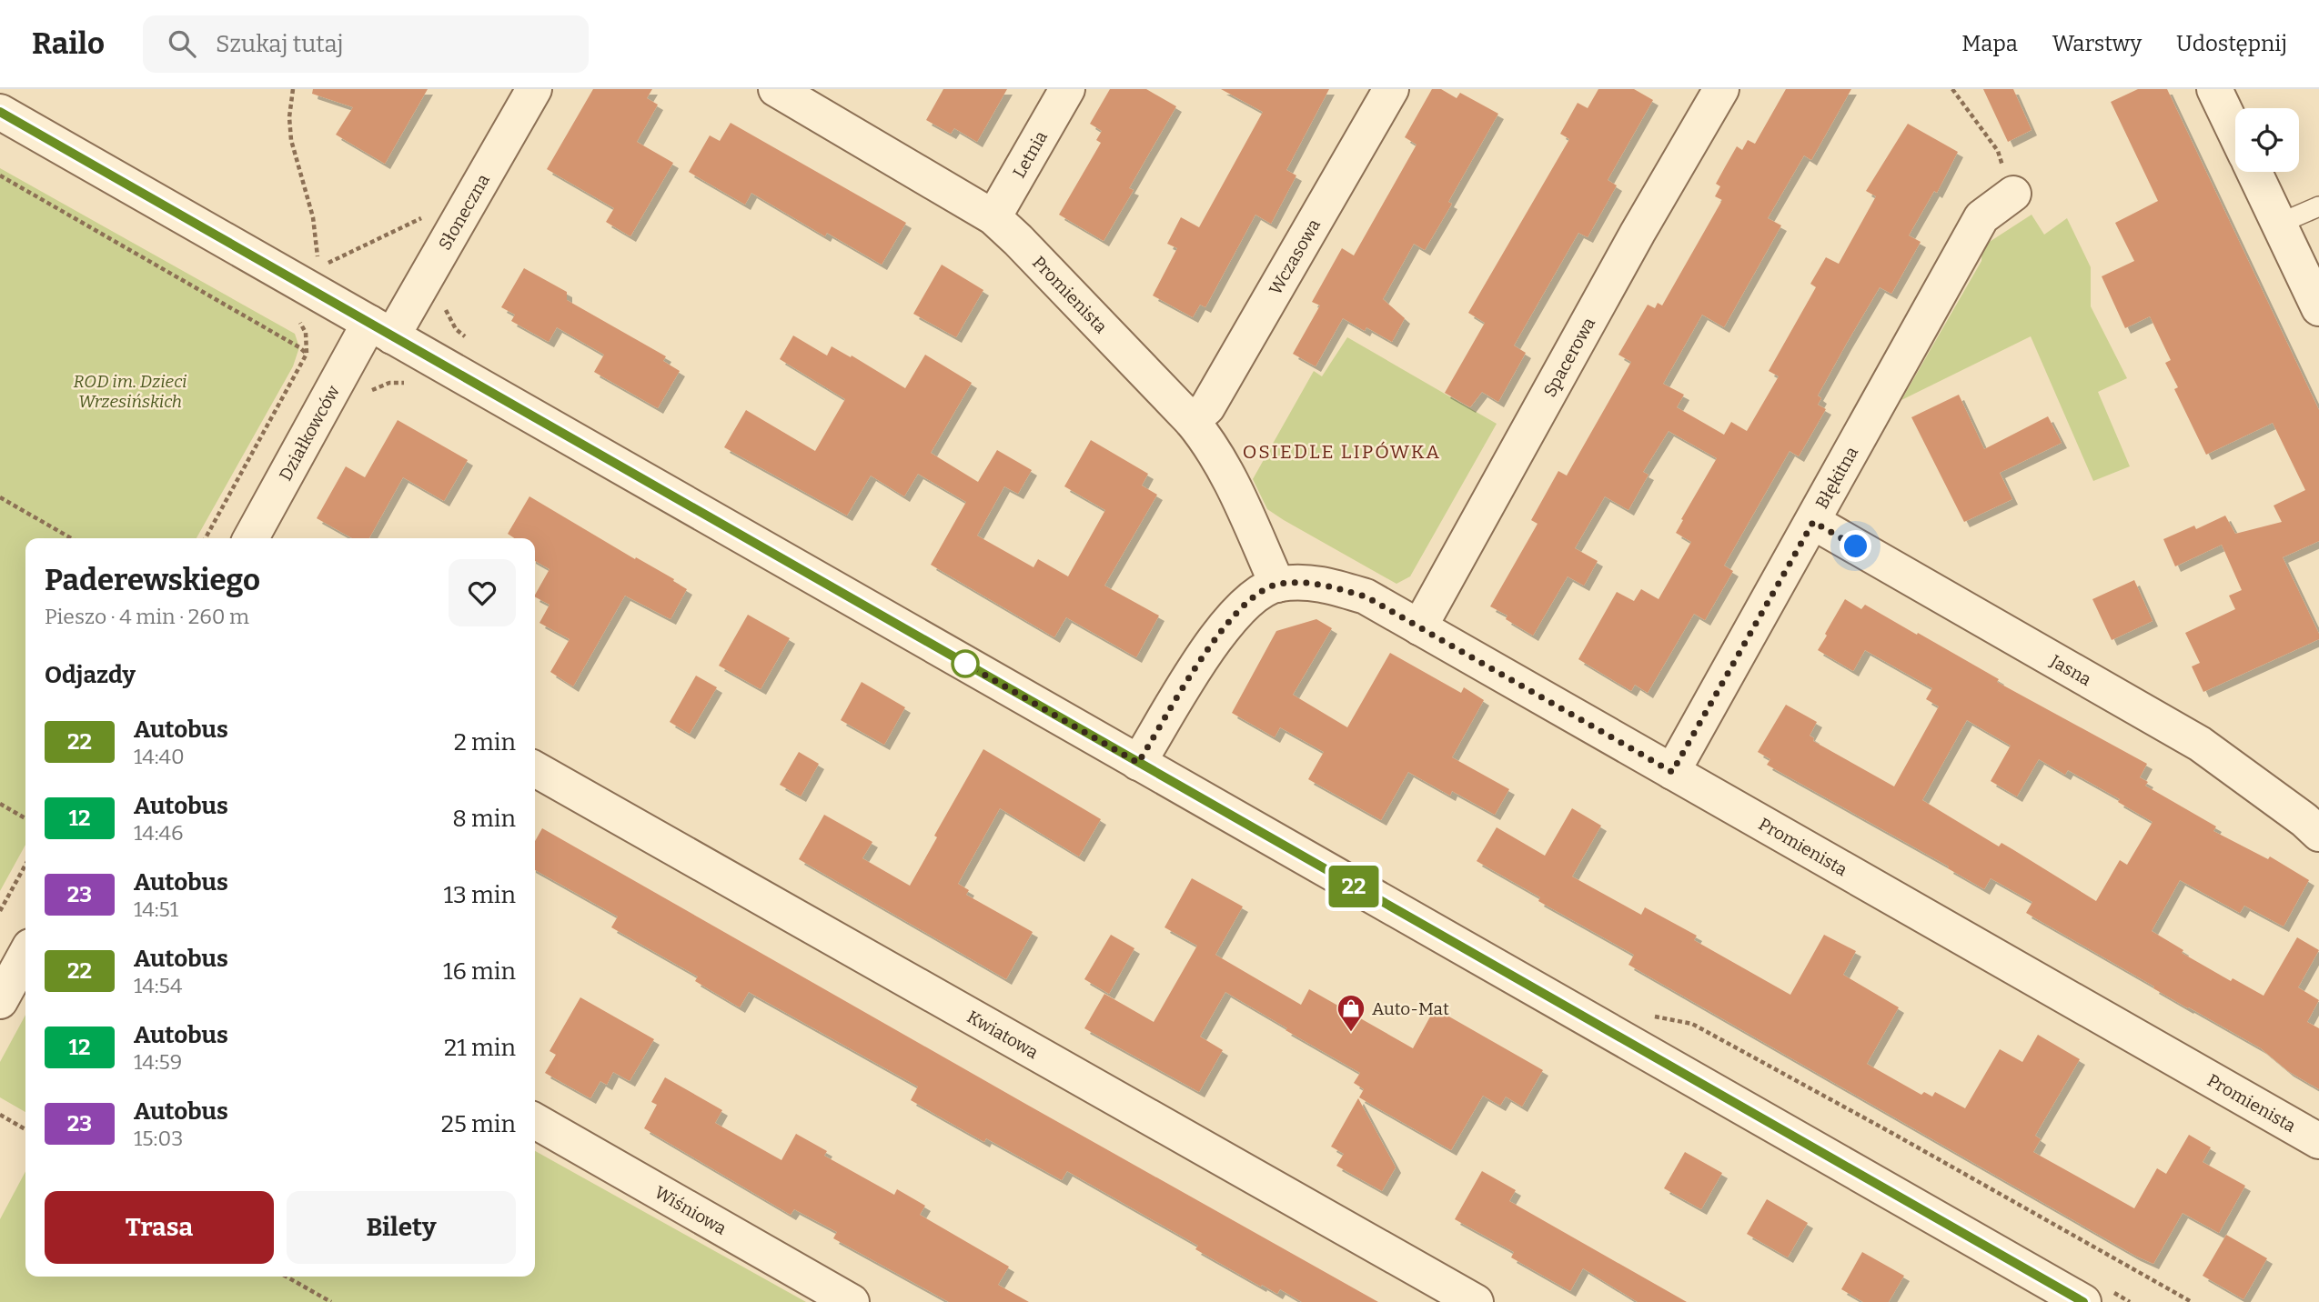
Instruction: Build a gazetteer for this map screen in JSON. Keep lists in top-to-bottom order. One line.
{"streets":{"street":["Letnia","Słoneczna","Wczasowa","Promienista","Spacerowa","Działkowców","Błękitna","Jasna","Kwiatowa","Wiśniowa"]},"crossings":[["Letnia","Promienista"],["Słoneczna","Działkowców"],["Wczasowa","Promienista"],["Promienista","Spacerowa"],["Promienista","Błękitna"],["Błękitna","Jasna"]],"districts":["OSIEDLE LIPÓWKA"],"parks":["ROD im. Dzieci Wrzesińskich"],"places":{"shop":["Auto-Mat"]},"lines":["bus line 22"],"page":{"header":"Railo","search":"Szukaj tutaj","nav":["Mapa","Warstwy","Udostępnij"],"on_map":"22","heading":[["Paderewskiego","Pieszo · 4 min · 260 m"],"Odjazdy"],"list":[{"mark":"22","name":"Autobus","note":"14:40","value":"2 min"},{"mark":"12","name":"Autobus","note":"14:46","value":"8 min"},{"mark":"23","name":"Autobus","note":"14:51","value":"13 min"},{"mark":"22","name":"Autobus","note":"14:54","value":"16 min"},{"mark":"12","name":"Autobus","note":"14:59","value":"21 min"},{"mark":"23","name":"Autobus","note":"15:03","value":"25 min"}],"buttons":["Trasa","Bilety"]}}
